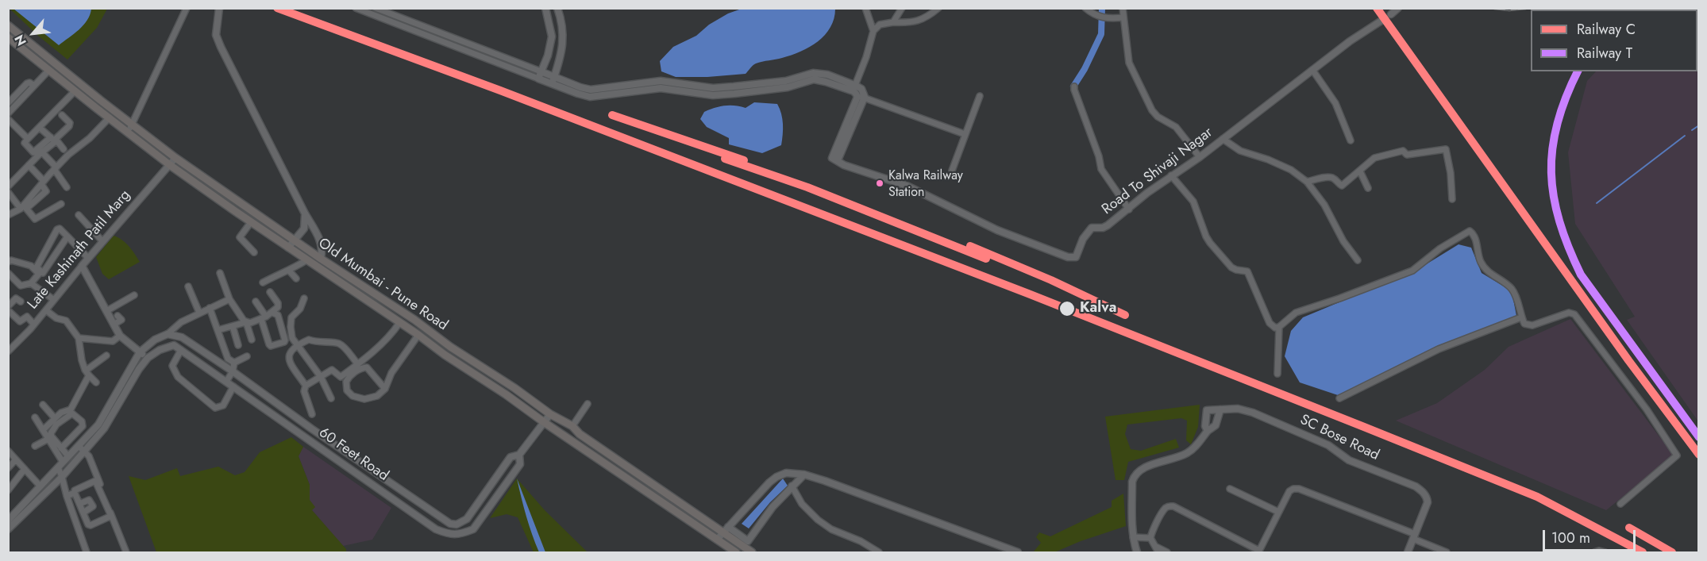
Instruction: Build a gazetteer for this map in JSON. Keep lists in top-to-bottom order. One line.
{"streets":{"main road":["Old Mumbai - Pune Road"],"street":["Road To Shivaji Nagar","Late Kashinath Patil Marg","SC Bose Road","60 Feet Road"]},"crossings":[["Late Kashinath Patil Marg","Old Mumbai - Pune Road"],["Old Mumbai - Pune Road","60 Feet Road"]],"places":["Kalwa Railway Station","Kalva"],"lines":["rail line C","rail line T"],"legend":["Railway C","Railway T"],"scale_bar":"100 m","north":"bottom left"}
